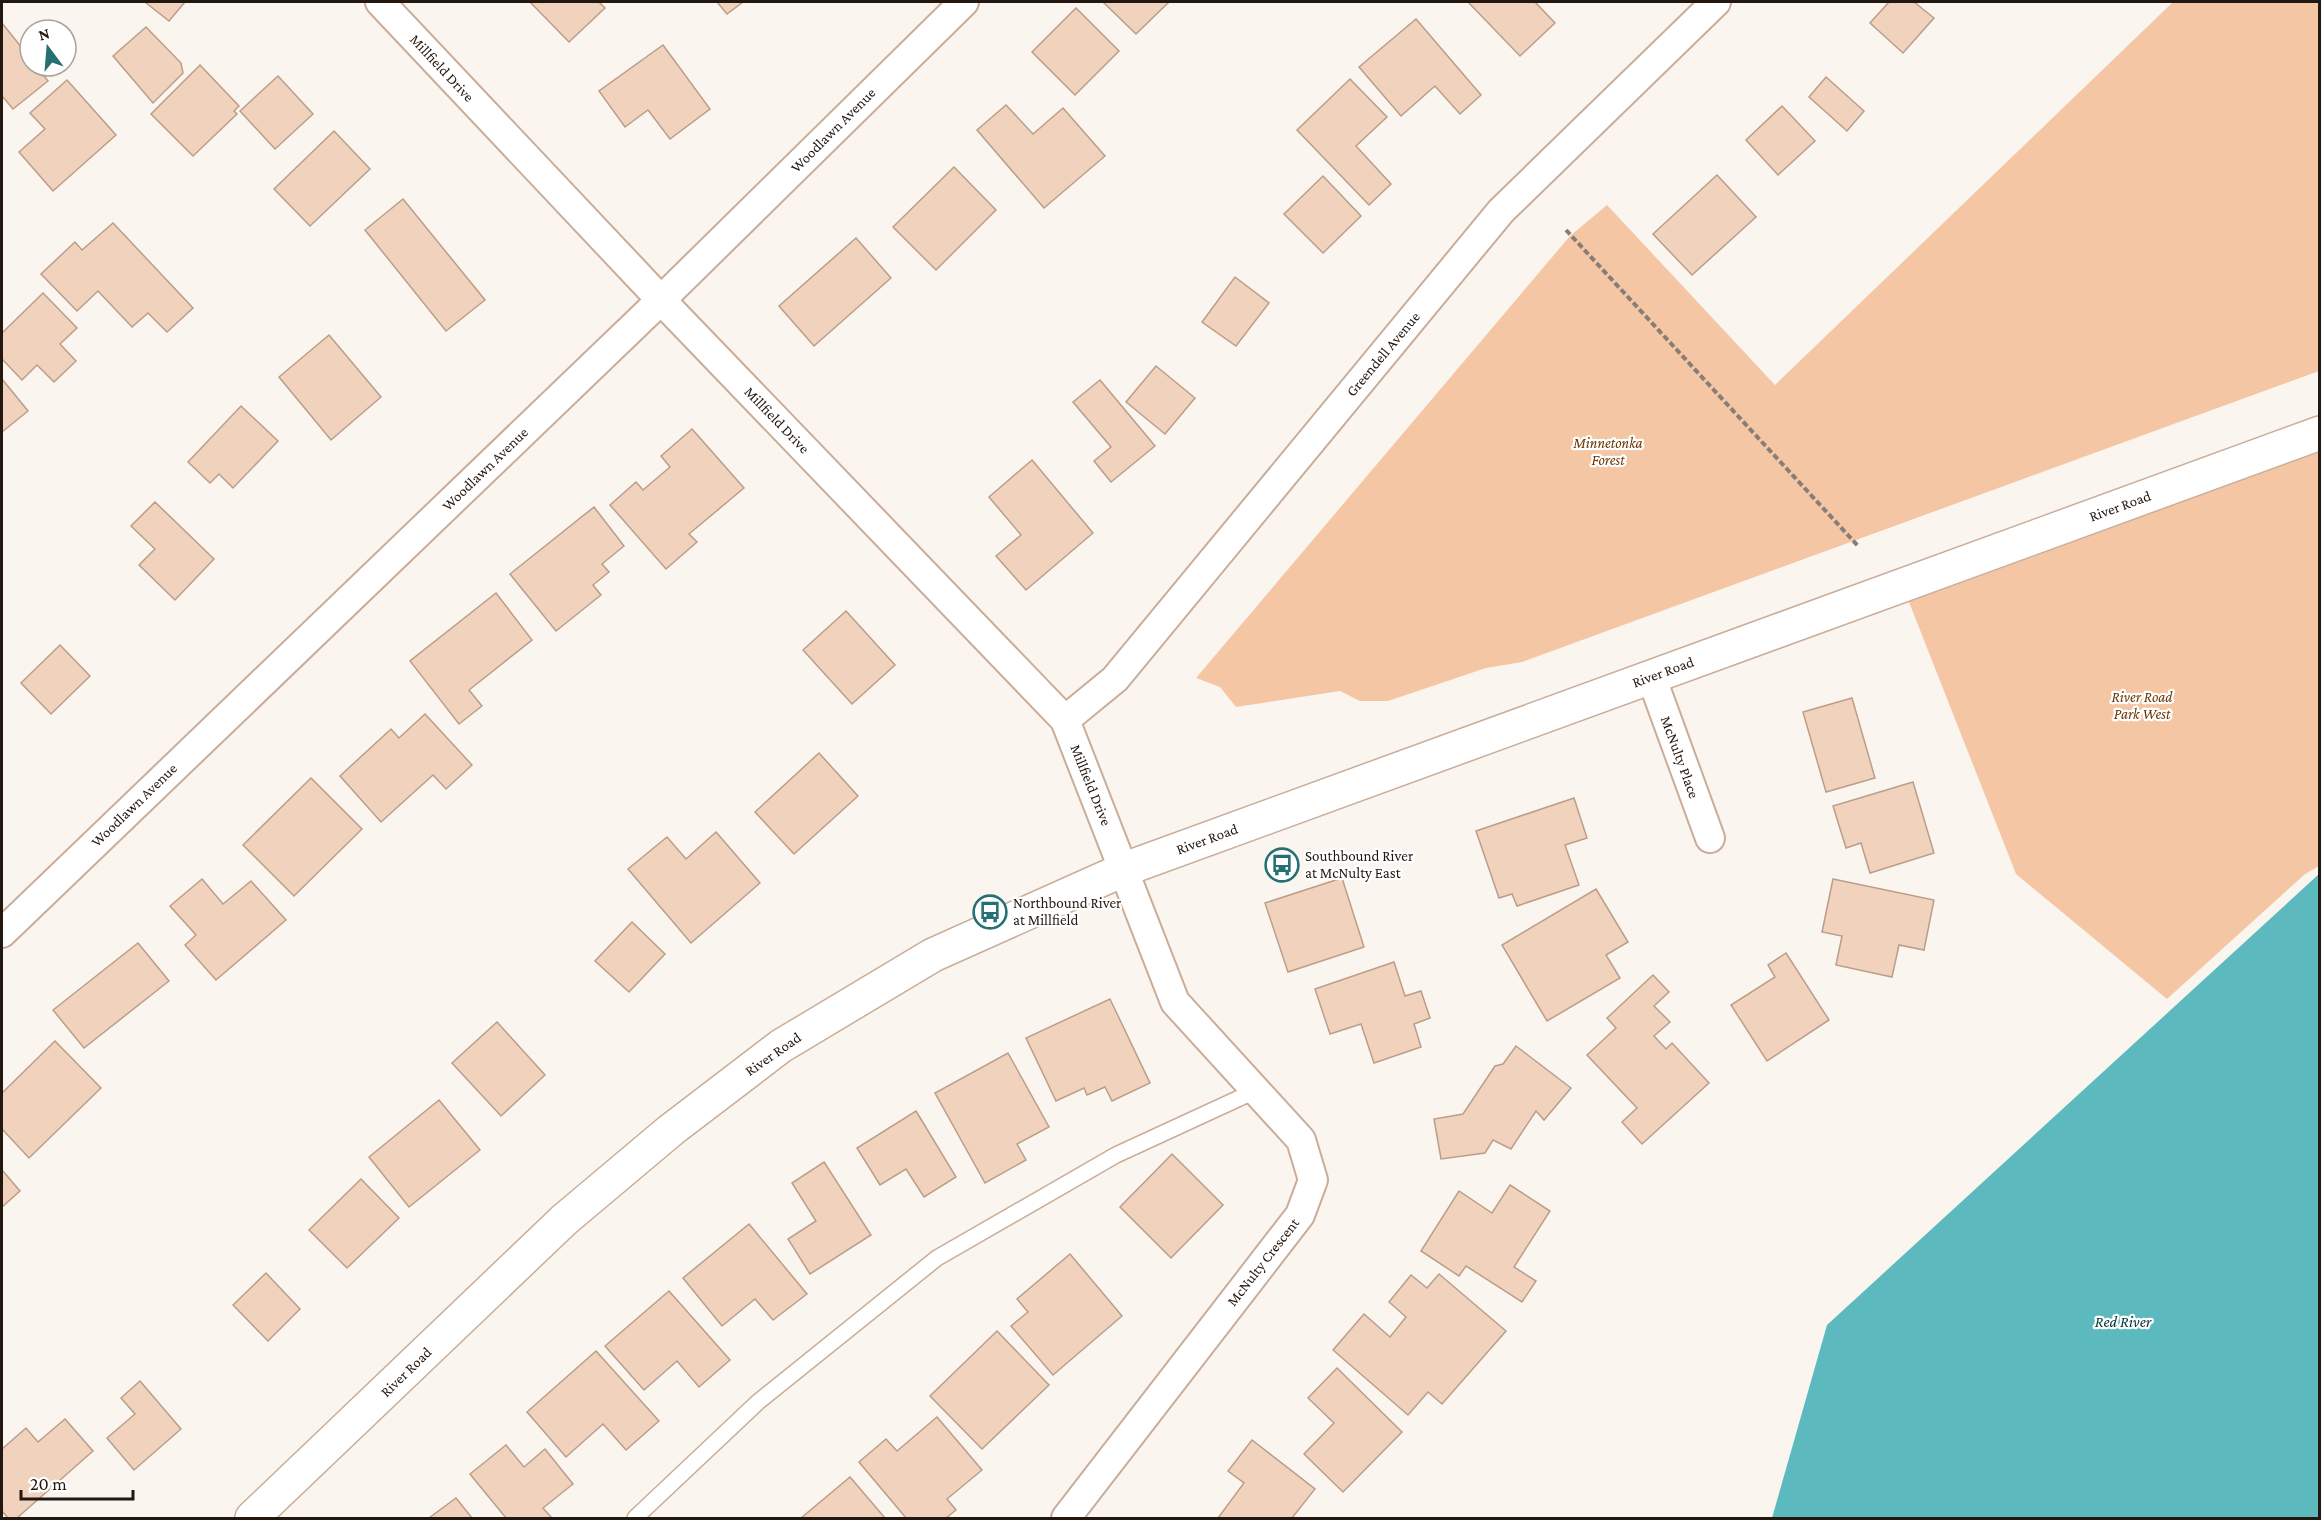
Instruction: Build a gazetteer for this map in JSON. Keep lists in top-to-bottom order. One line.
{"streets":{"street":["Millfield Drive","Woodlawn Avenue","Greendell Avenue","River Road","McNulty Place","McNulty Crescent"]},"crossings":[["Millfield Drive","Woodlawn Avenue"],["Millfield Drive","Greendell Avenue"],["Millfield Drive","River Road"],["Millfield Drive","McNulty Crescent"],["River Road","McNulty Place"],["River Road","McNulty Crescent"]],"water":["Red River"],"parks":["Minnetonka Forest","River Road Park West"],"places":{"bus stop":["Southbound River at McNulty East","Northbound River at Millfield"]},"scale_bar":"20 m","north":"top"}
